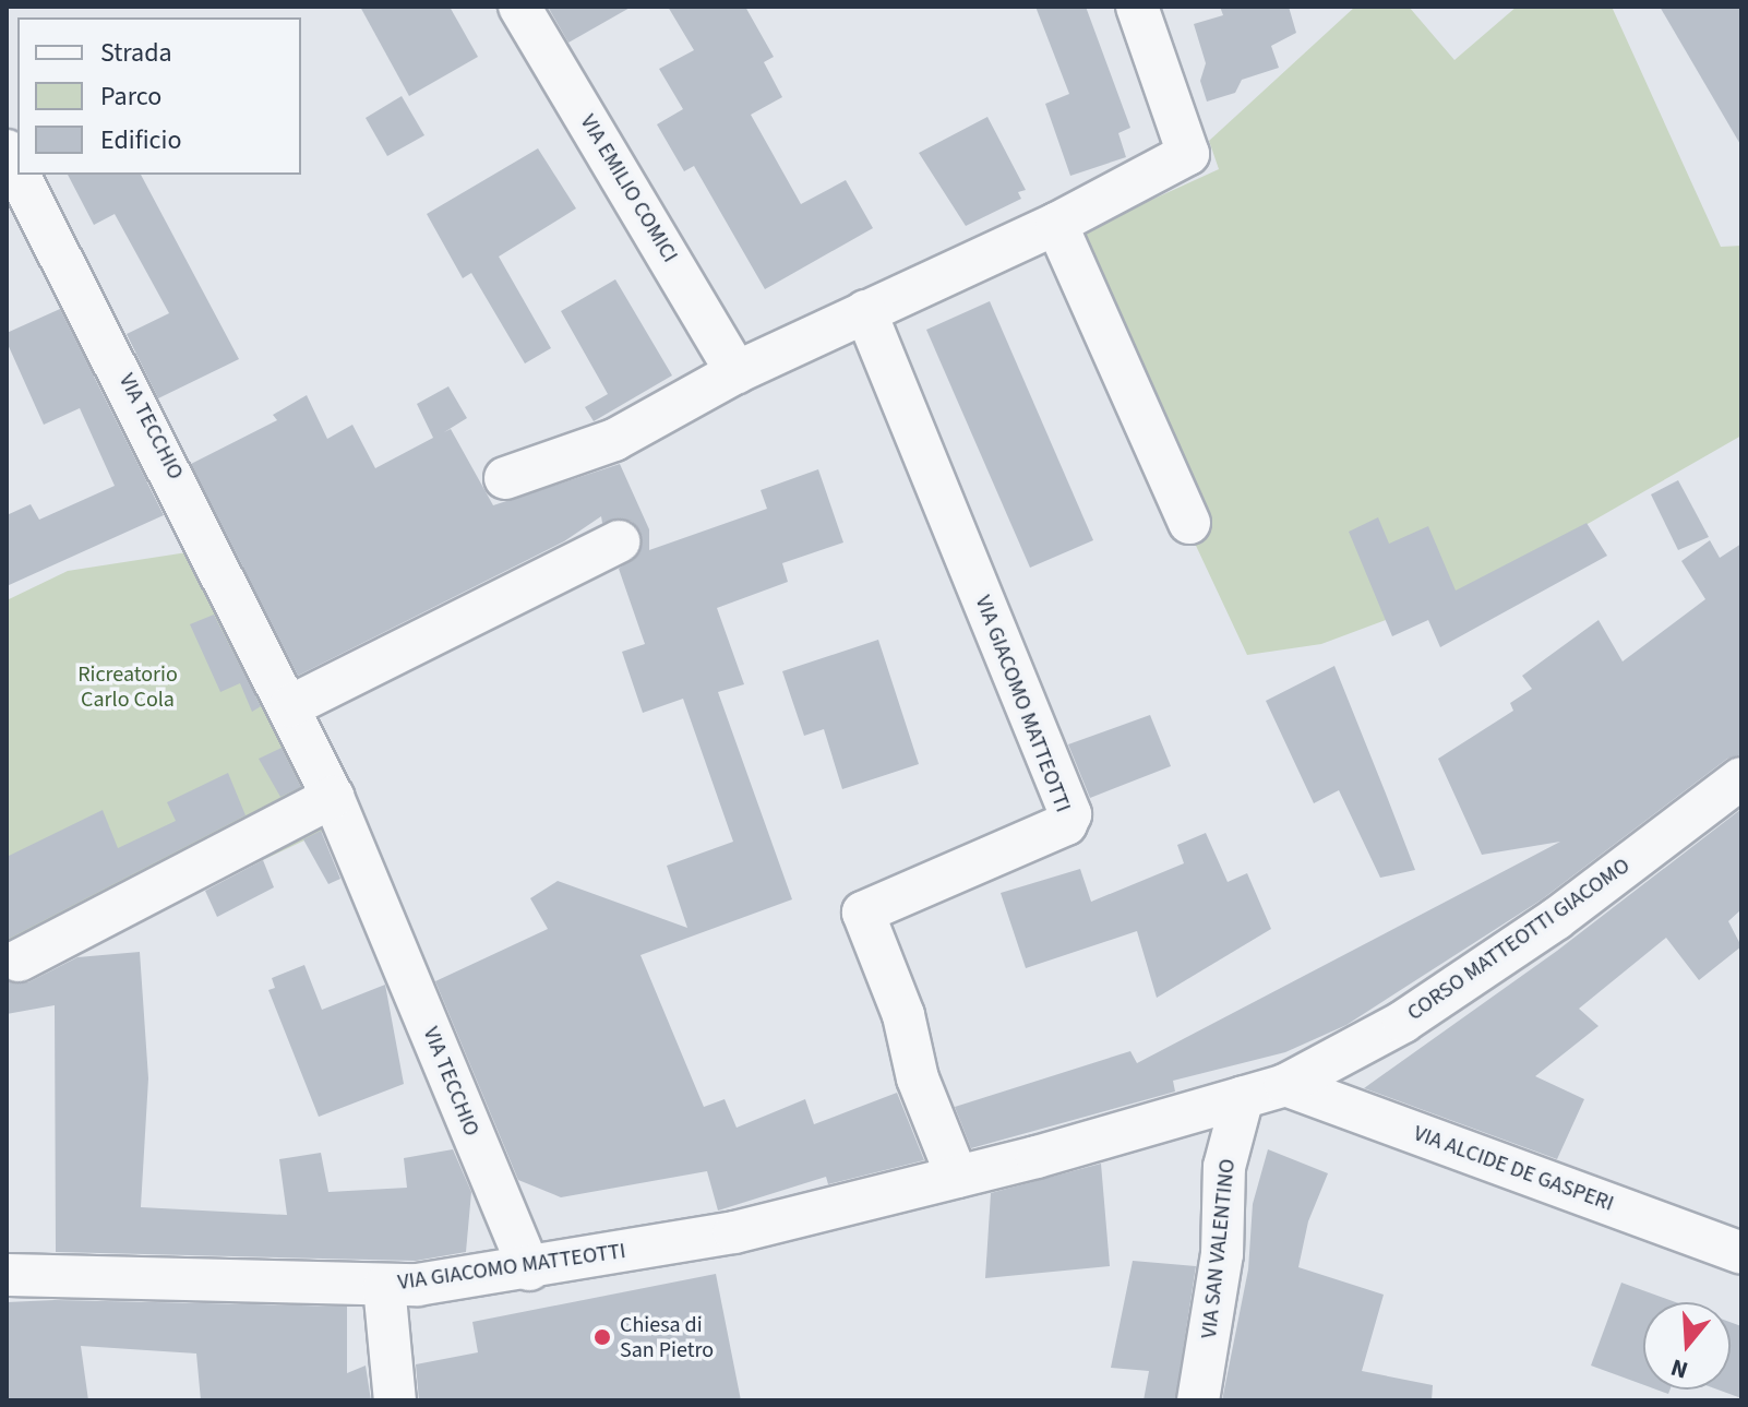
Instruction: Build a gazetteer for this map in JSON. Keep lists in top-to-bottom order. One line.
{"streets":{"street":["VIA EMILIO COMICI","VIA TECCHIO","VIA GIACOMO MATTEOTTI","CORSO MATTEOTTI GIACOMO","VIA ALCIDE DE GASPERI","VIA SAN VALENTINO"]},"crossings":[["VIA TECCHIO","VIA GIACOMO MATTEOTTI"],["VIA GIACOMO MATTEOTTI","CORSO MATTEOTTI GIACOMO"],["VIA GIACOMO MATTEOTTI","VIA ALCIDE DE GASPERI"],["VIA GIACOMO MATTEOTTI","VIA SAN VALENTINO"],["CORSO MATTEOTTI GIACOMO","VIA ALCIDE DE GASPERI"]],"parks":["Ricreatorio Carlo Cola"],"places":["Chiesa di San Pietro"],"legend":["Strada","Parco","Edificio"],"north":"bottom"}
